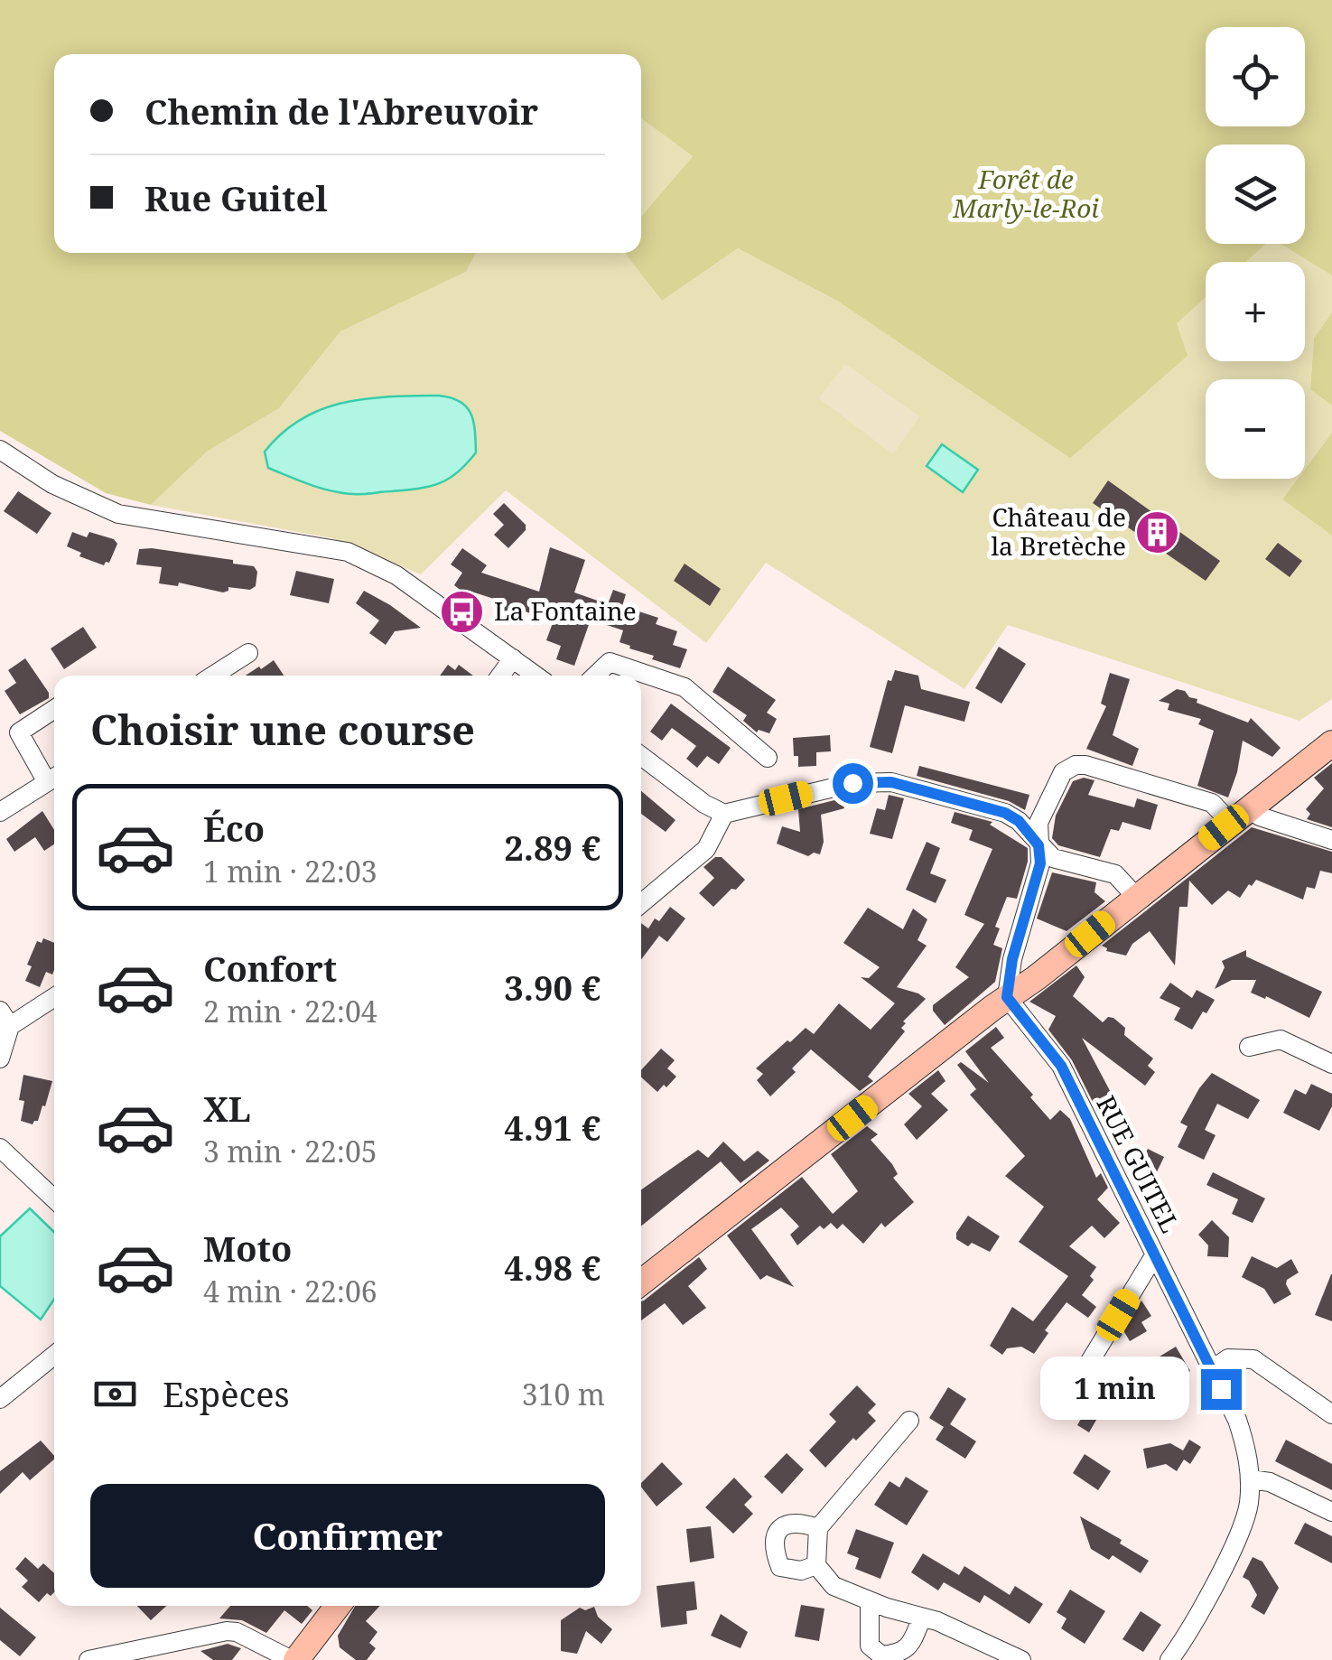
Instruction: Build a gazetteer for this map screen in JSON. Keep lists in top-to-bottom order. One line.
{"streets":{"street":["RUE GUITEL"]},"parks":["Forêt de Marly-le-Roi"],"places":{"building":["Château de la Bretèche"],"bus stop":["La Fontaine"]},"page":{"map_buttons":["+","−"],"banner":["Chemin de l'Abreuvoir","Rue Guitel"],"heading":"Choisir une course","list":[{"name":"Éco","note":"1 min · 22:03","value":"2.89 €"},{"name":"Confort","note":"2 min · 22:04","value":"3.90 €"},{"name":"XL","note":"3 min · 22:05","value":"4.91 €"},{"name":"Moto","note":"4 min · 22:06","value":"4.98 €"}],"pay":["Espèces","310 m"],"bubble":"1 min","buttons":"Confirmer"}}
